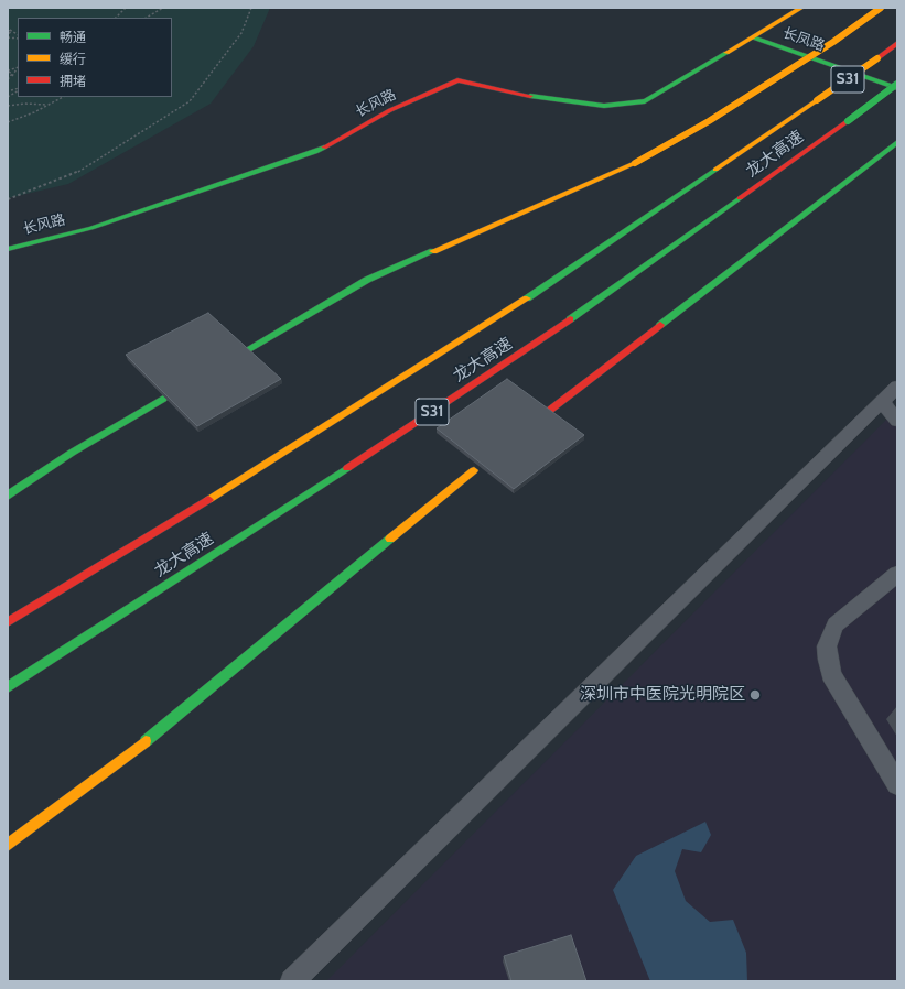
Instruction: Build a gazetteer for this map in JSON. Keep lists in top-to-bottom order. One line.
{"streets":{"main road":["长凤路","S31","长风路","龙大高速"]},"crossings":[["长凤路","长风路"]],"places":["深圳市中医院光明院区"],"legend":["畅通","缓行","拥堵"]}
